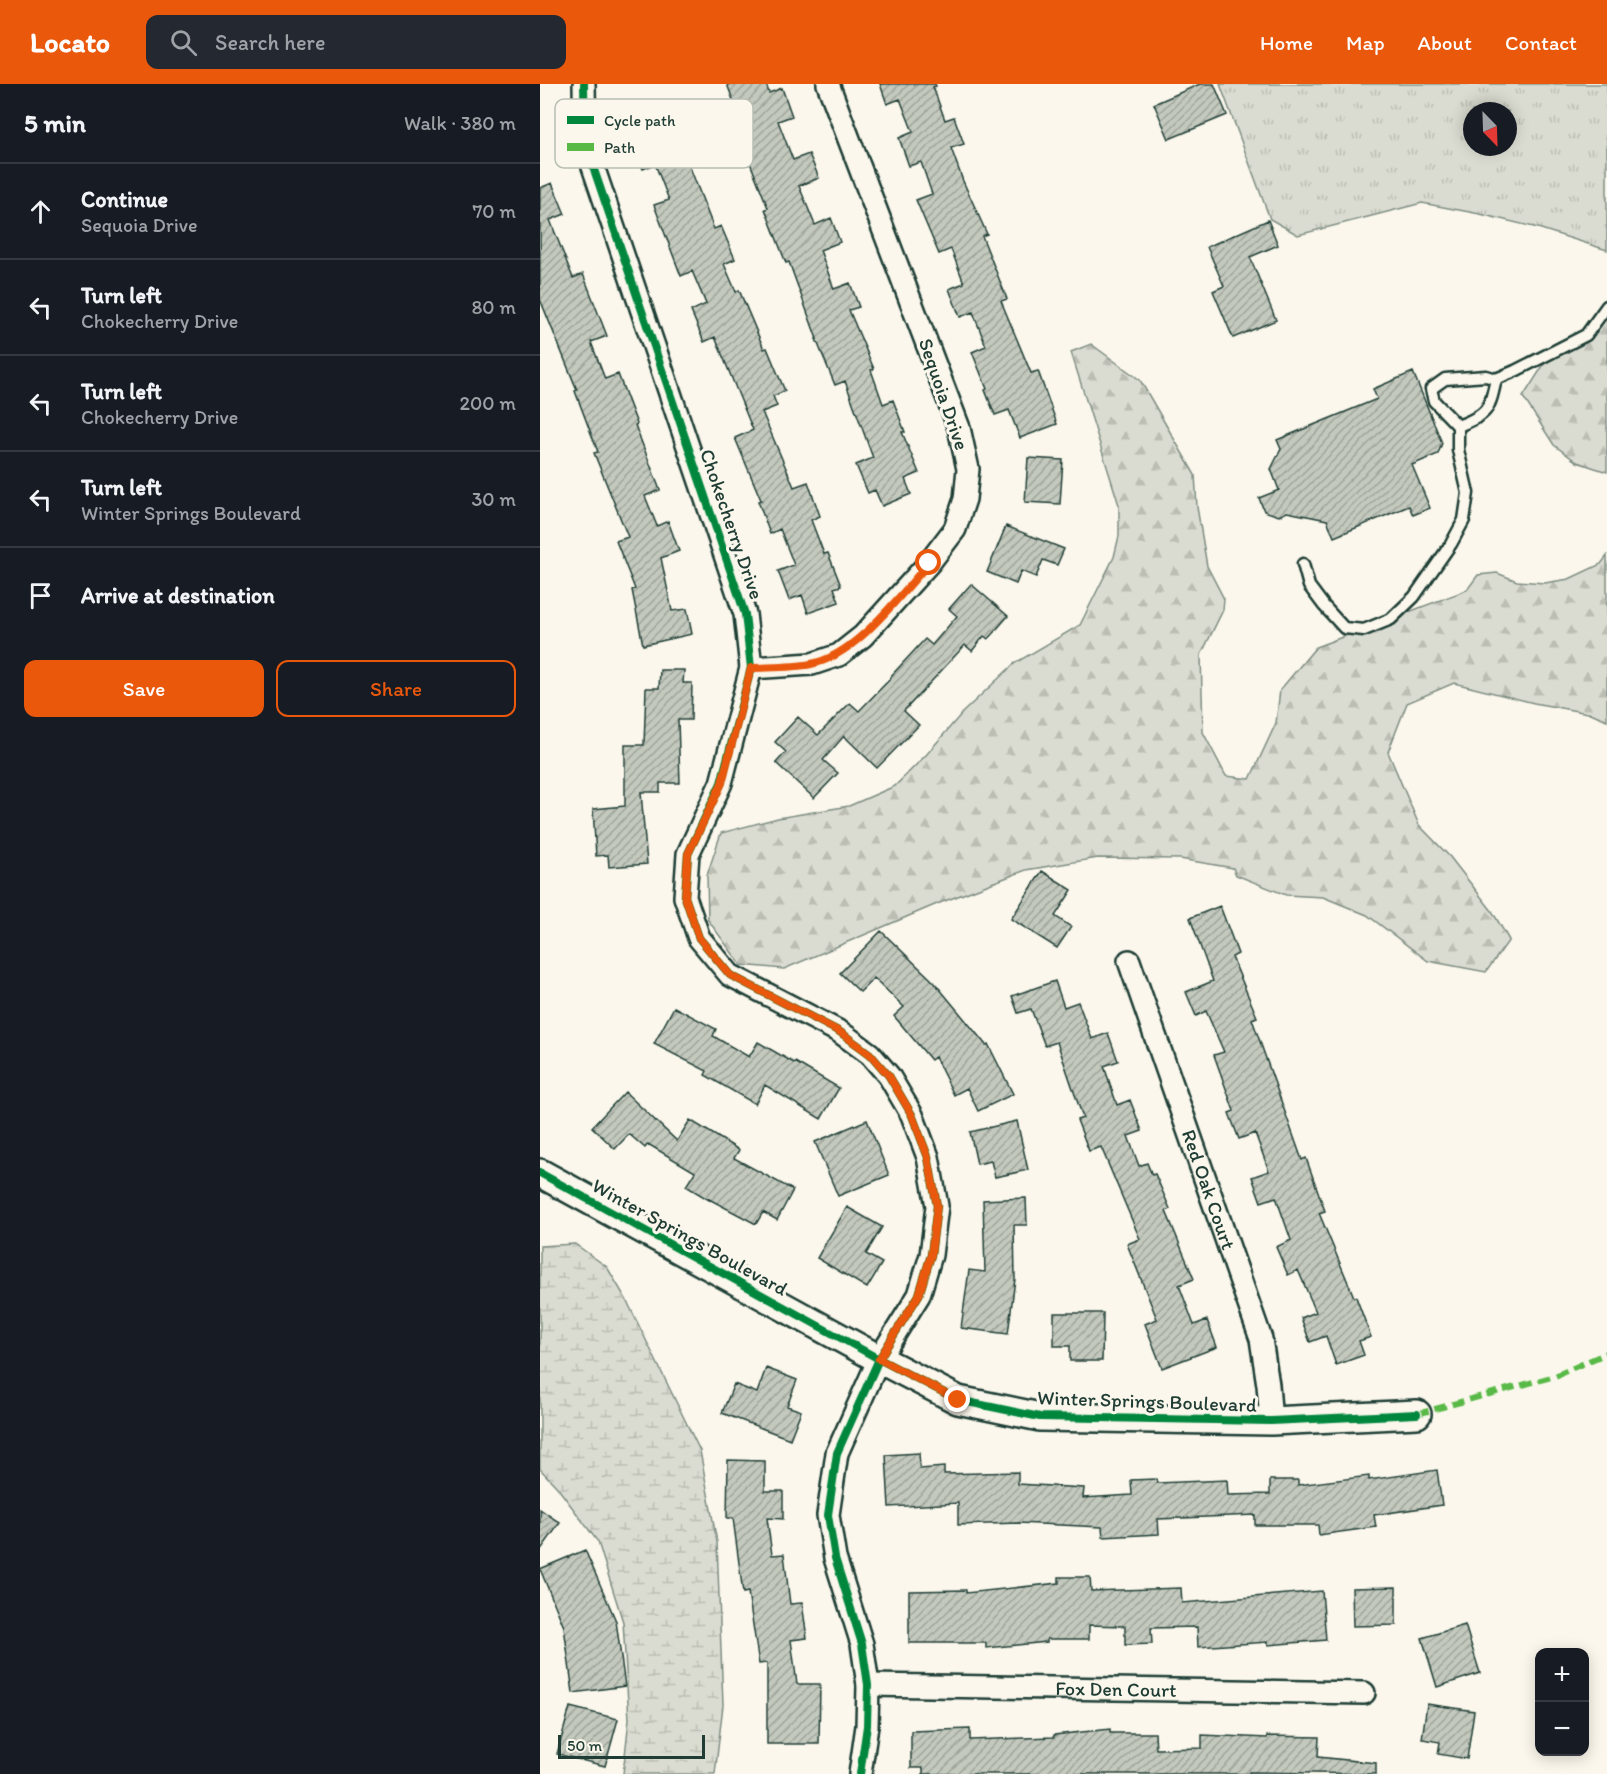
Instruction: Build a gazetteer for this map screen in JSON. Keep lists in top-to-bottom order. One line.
{"streets":{"street":["Sequoia Drive","Chokecherry Drive","Red Oak Court","Winter Springs Boulevard","Fox Den Court"]},"crossings":[["Sequoia Drive","Chokecherry Drive"],["Chokecherry Drive","Winter Springs Boulevard"],["Chokecherry Drive","Fox Den Court"],["Red Oak Court","Winter Springs Boulevard"]],"legend":["Cycle path","Path"],"scale_bar":"50 m","north":"bottom right","page":{"header":"Locato","search":"Search here","nav":["Home","Map","About","Contact"],"heading":["5 min","Walk · 380 m"],"list":[["Continue","Sequoia Drive","70 m"],["Turn left","Chokecherry Drive","80 m"],["Turn left","Chokecherry Drive","200 m"],["Turn left","Winter Springs Boulevard","30 m"],"Arrive at destination"],"buttons":["Save","Share"],"map_buttons":["+","−"],"scale":"50 m"}}
